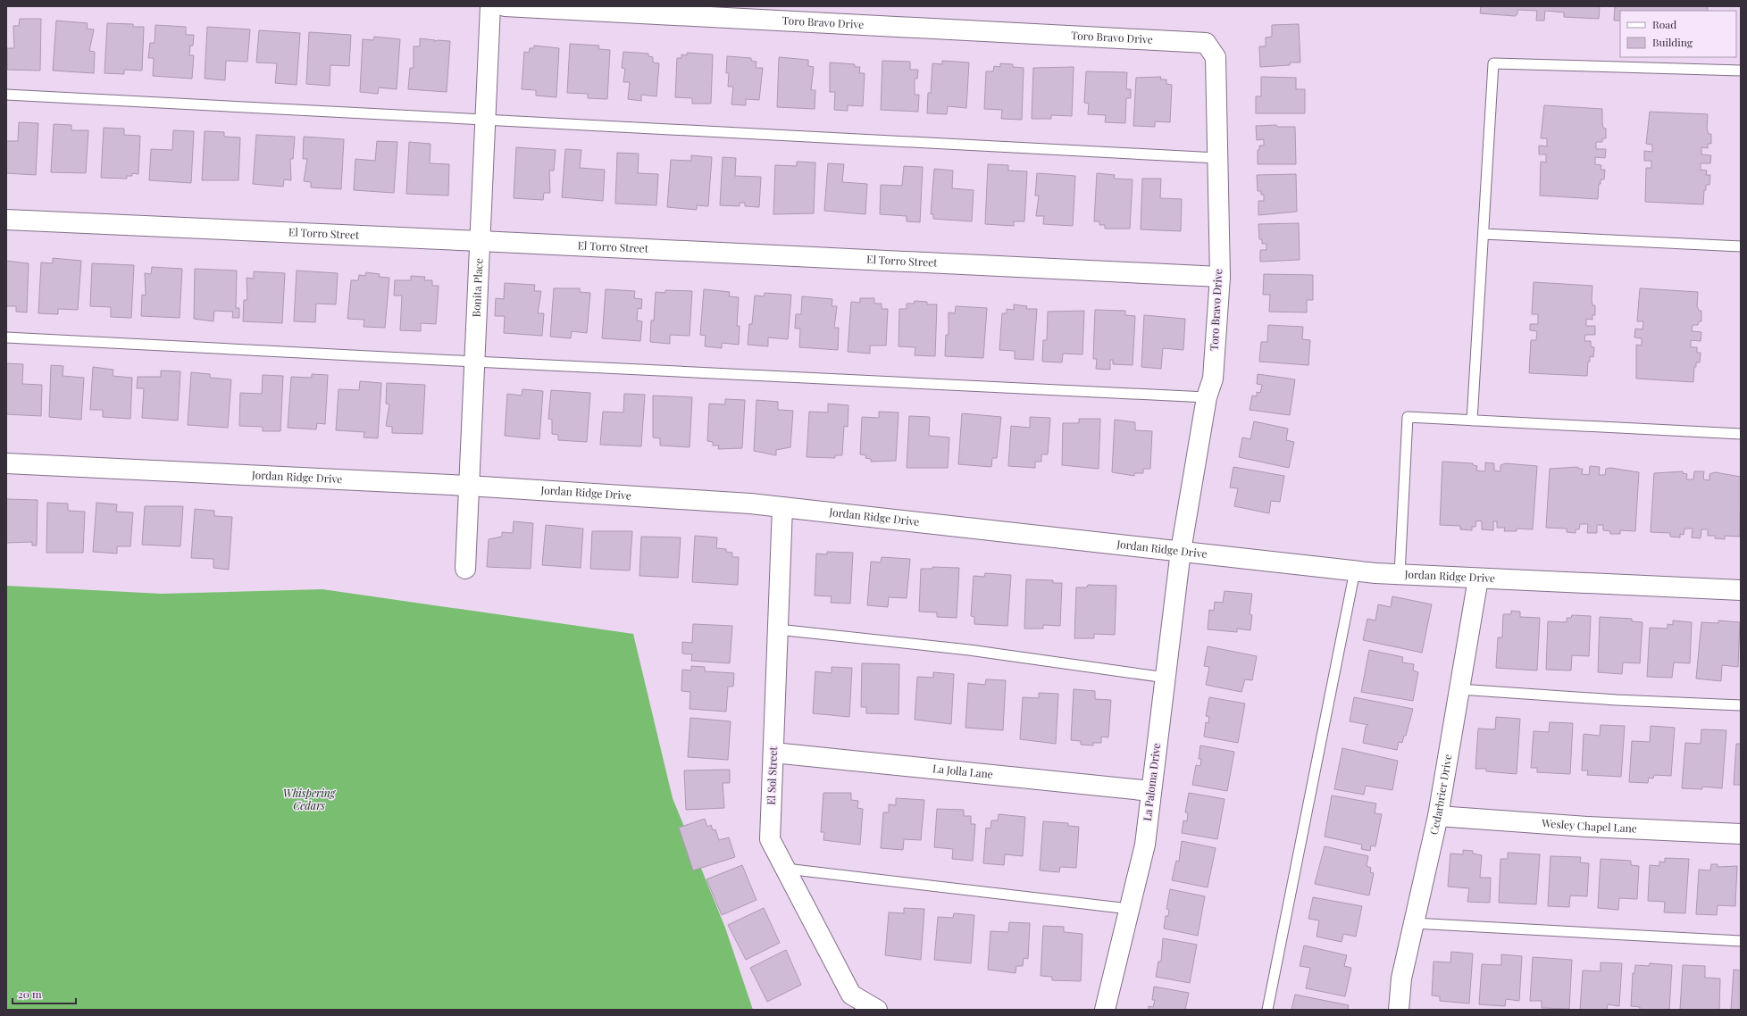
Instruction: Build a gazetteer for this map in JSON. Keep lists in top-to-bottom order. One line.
{"streets":{"street":["Toro Bravo Drive","El Torro Street","Bonita Place","Jordan Ridge Drive","La Jolla Lane","El Sol Street","La Paloma Drive","Cedarbrier Drive","Wesley Chapel Lane"]},"crossings":[["Toro Bravo Drive","El Torro Street"],["Toro Bravo Drive","Jordan Ridge Drive"],["Toro Bravo Drive","La Paloma Drive"],["El Torro Street","Bonita Place"],["Bonita Place","Jordan Ridge Drive"],["Jordan Ridge Drive","El Sol Street"],["Jordan Ridge Drive","La Paloma Drive"],["Jordan Ridge Drive","Cedarbrier Drive"],["La Jolla Lane","El Sol Street"],["La Jolla Lane","La Paloma Drive"],["Cedarbrier Drive","Wesley Chapel Lane"]],"parks":["Whispering Cedars"],"legend":["Road","Building"],"scale_bar":"20 m"}
